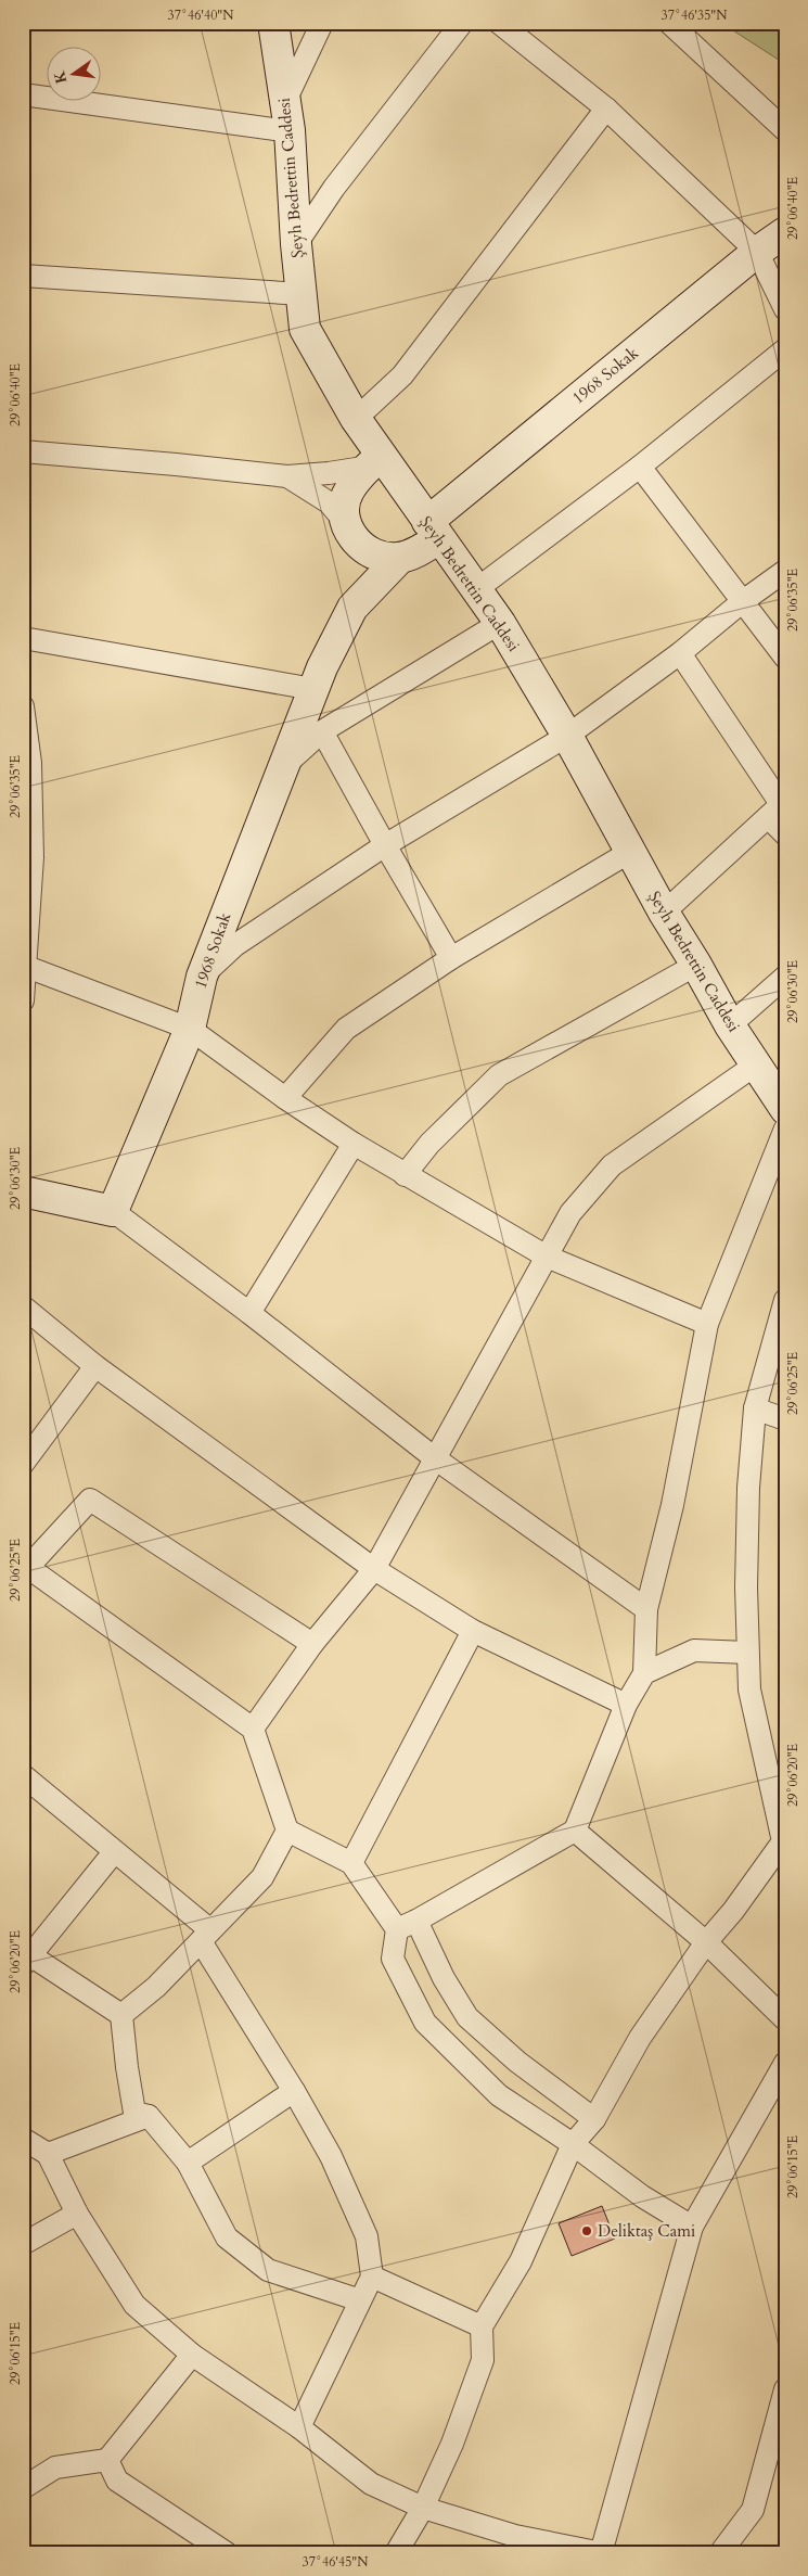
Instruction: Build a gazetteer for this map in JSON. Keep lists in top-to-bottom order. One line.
{"streets":{"street":["Şeyh Bedrettin Caddesi","1968 Sokak"]},"crossings":[["Şeyh Bedrettin Caddesi","1968 Sokak"]],"places":["Deliktaş Cami"],"north":"left","coordinates":["37°46'40\"N","37°46'35\"N","29°06'40\"E","29°06'35\"E","29°06'30\"E","29°06'25\"E","29°06'20\"E","29°06'15\"E","37°46'45\"N"]}
